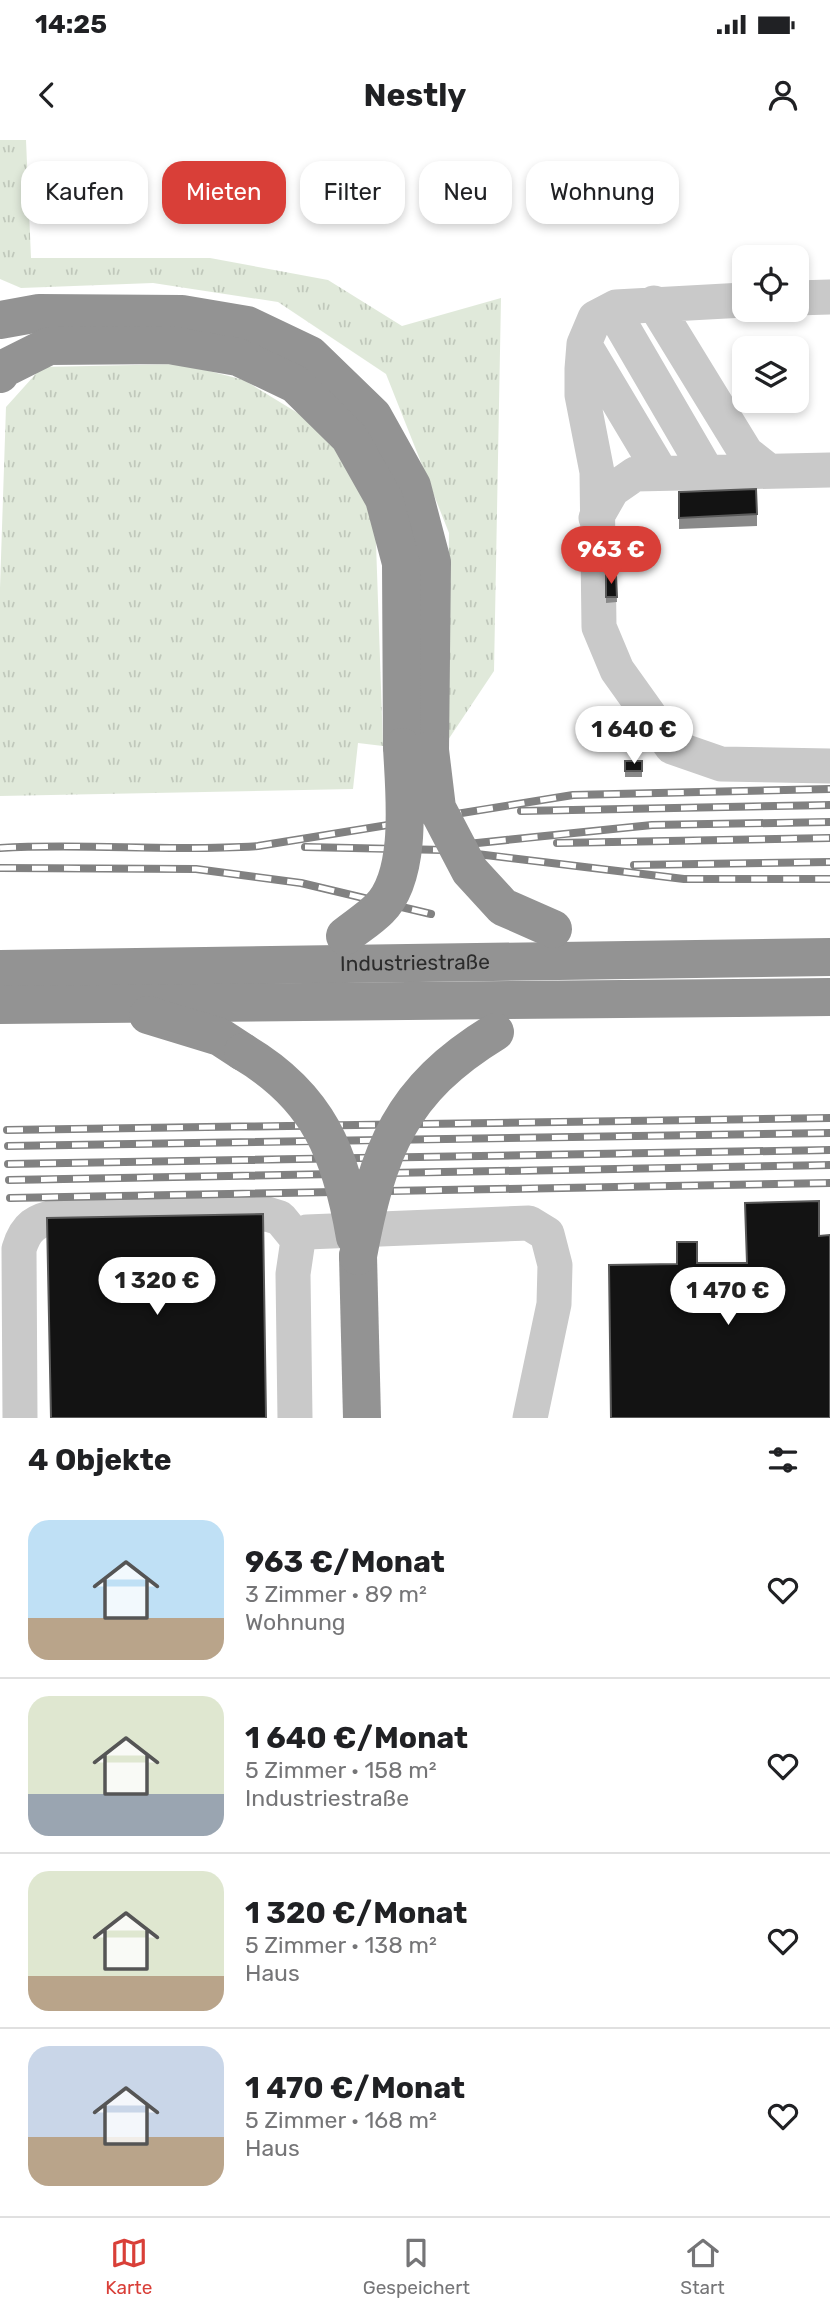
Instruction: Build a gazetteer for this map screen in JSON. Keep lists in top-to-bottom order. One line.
{"streets":{"highway":["Industriestraße"]},"page":{"status":"14:25","header":"Nestly","chip":["Kaufen","Mieten","Filter","Neu","Wohnung"],"price":["963 €","1 640 €","1 320 €","1 470 €"],"heading":"4 Objekte","list":[{"name":"963 €/Monat","note":"3 Zimmer · 89 m² · Wohnung"},{"name":"1 640 €/Monat","note":"5 Zimmer · 158 m² · Industriestraße"},{"name":"1 320 €/Monat","note":"5 Zimmer · 138 m² · Haus"},{"name":"1 470 €/Monat","note":"5 Zimmer · 168 m² · Haus"}],"tabs":["Karte","Gespeichert","Start"]}}
